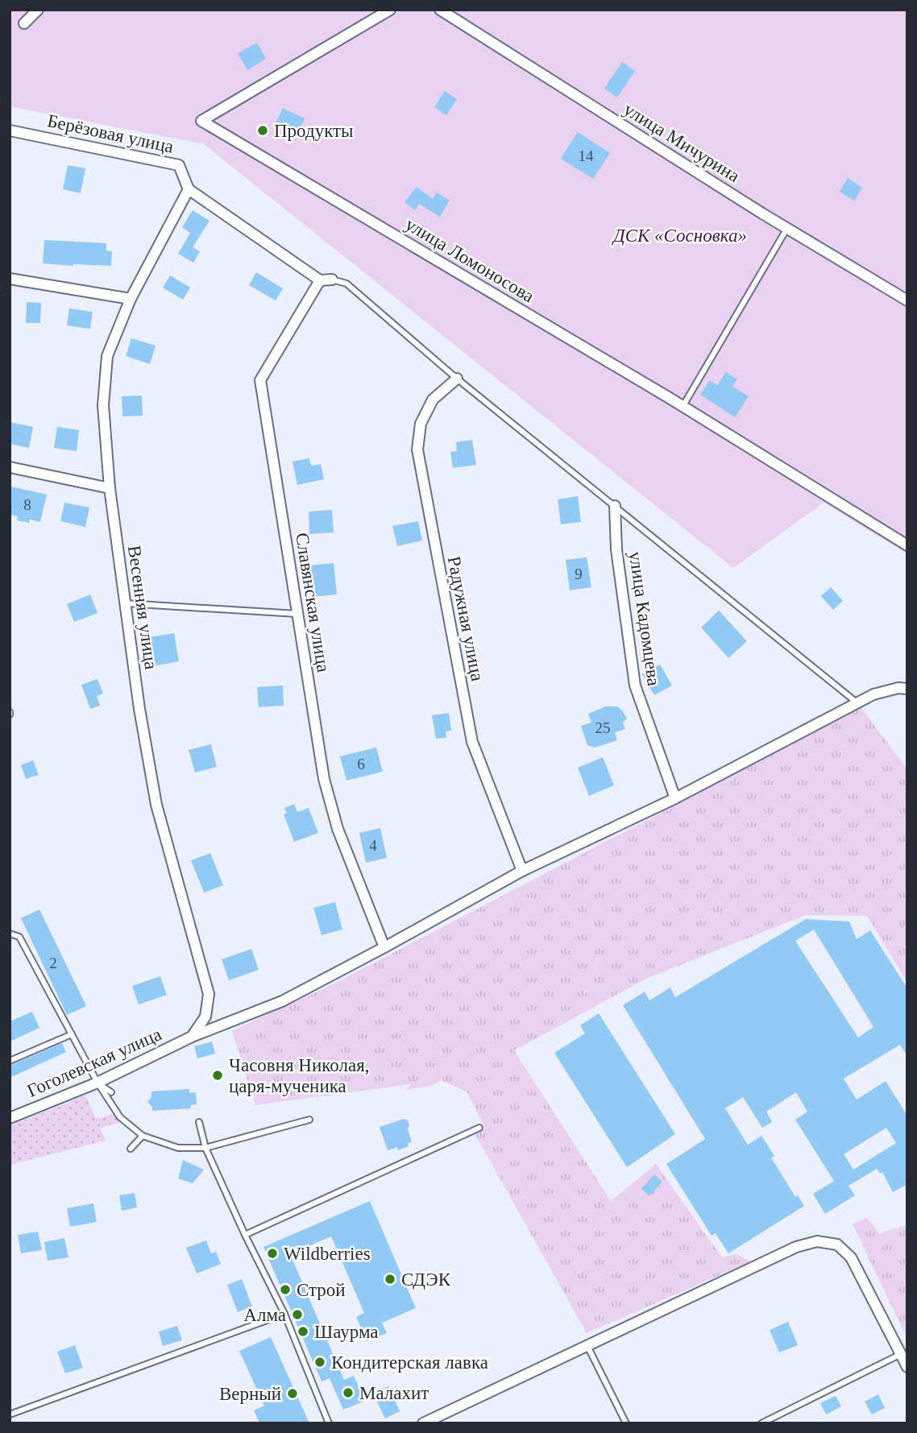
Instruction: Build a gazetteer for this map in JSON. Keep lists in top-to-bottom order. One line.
{"streets":{"street":["Берёзовая улица","улица Мичурина","улица Ломоносова","Славянская улица","Весенняя улица","Радужная улица","улица Кадомцева","Гоголевская улица"]},"crossings":[["Берёзовая улица","Весенняя улица"],["Славянская улица","Гоголевская улица"],["Весенняя улица","Гоголевская улица"],["Радужная улица","Гоголевская улица"],["улица Кадомцева","Гоголевская улица"]],"parks":["ДСК «Сосновка»"],"places":["Продукты","Часовня Николая, царя-мученика","Wildberries","СДЭК","Строй","Алма","Шаурма","Кондитерская лавка","Малахит","Верный"],"house_numbers":["14","8","9","25","6","4","2"]}
